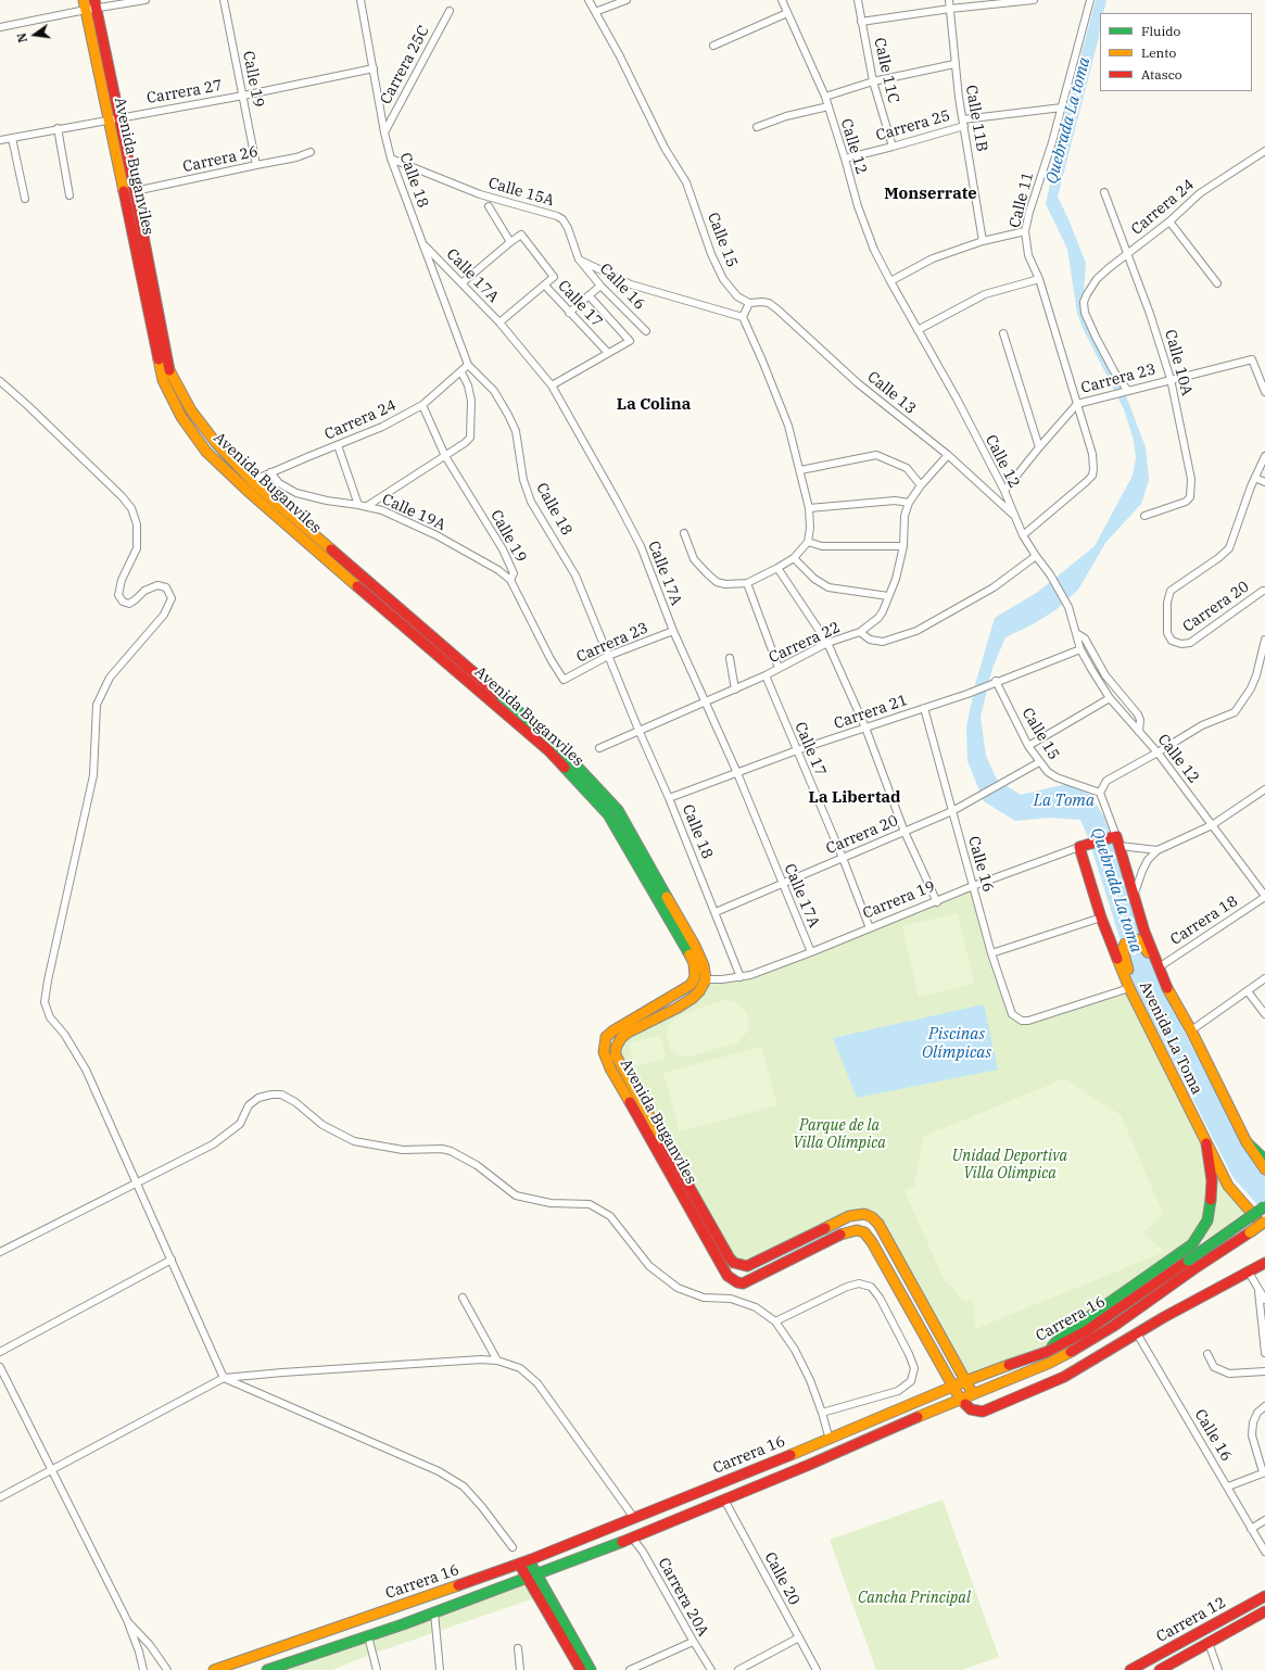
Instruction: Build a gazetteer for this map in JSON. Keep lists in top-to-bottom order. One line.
{"streets":{"main road":["Avenida Buganviles","Carrera 19","Avenida La Toma","Carrera 16","Carrera 12"],"street":["Carrera 25C","Calle 11C","Calle 19","Carrera 27","Calle 11B","Carrera 25","Calle 12","Carrera 26","Calle 18","Calle 15A","Calle 11","Carrera 24","Calle 15","Calle 17A","Calle 16","Calle 17","Calle 10A","Carrera 23","Calle 13","Calle 19A","Carrera 20","Carrera 22","Carrera 21","Carrera 18","Calle 20","Carrera 20A"]},"crossings":[["Carrera 25C","Calle 18"],["Calle 11C","Carrera 25"],["Calle 19","Carrera 27"],["Calle 19","Carrera 26"],["Calle 19","Carrera 24"],["Calle 19","Carrera 23"],["Calle 19","Calle 19A"],["Carrera 27","Avenida Buganviles"],["Carrera 27","Calle 18"],["Calle 11B","Carrera 25"],["Carrera 25","Calle 12"],["Carrera 25","Calle 11"],["Calle 12","Carrera 23"],["Calle 12","Calle 13"],["Calle 12","Carrera 22"],["Calle 12","Carrera 21"],["Calle 12","Carrera 18"],["Carrera 26","Avenida Buganviles"],["Avenida Buganviles","Carrera 24"],["Avenida Buganviles","Carrera 19"],["Avenida Buganviles","Carrera 16"],["Calle 18","Calle 15A"],["Calle 18","Carrera 24"],["Calle 18","Calle 17A"],["Calle 18","Carrera 23"],["Calle 18","Carrera 20"],["Calle 18","Carrera 22"],["Calle 18","Carrera 21"],["Calle 18","Carrera 19"],["Calle 15A","Calle 16"],["Calle 11","Carrera 23"],["Carrera 24","Calle 10A"],["Carrera 24","Carrera 23"],["Carrera 24","Calle 19A"],["Calle 15","Calle 13"],["Calle 15","Carrera 20"],["Calle 15","Carrera 21"],["Calle 15","Avenida La Toma"],["Calle 17A","Carrera 23"],["Calle 17A","Carrera 20"],["Calle 17A","Carrera 22"],["Calle 17A","Carrera 21"],["Calle 17A","Carrera 19"],["Calle 16","Carrera 20"],["Calle 16","Carrera 21"],["Calle 16","Carrera 19"],["Calle 16","Avenida La Toma"],["Calle 17","Carrera 20"],["Calle 17","Carrera 22"],["Calle 17","Carrera 21"],["Calle 17","Carrera 19"],["Calle 10A","Carrera 23"],["Carrera 19","Avenida La Toma"],["Carrera 18","Avenida La Toma"],["Carrera 16","Calle 20"],["Carrera 16","Carrera 20A"]],"districts":["Monserrate","La Colina","La Libertad"],"water":["Quebrada La toma","La Toma","Piscinas Olímpicas"],"parks":["Parque de la Villa Olímpica","Unidad Deportiva Villa Olimpica","Cancha Principal"],"legend":["Fluido","Lento","Atasco"],"north":"left"}
